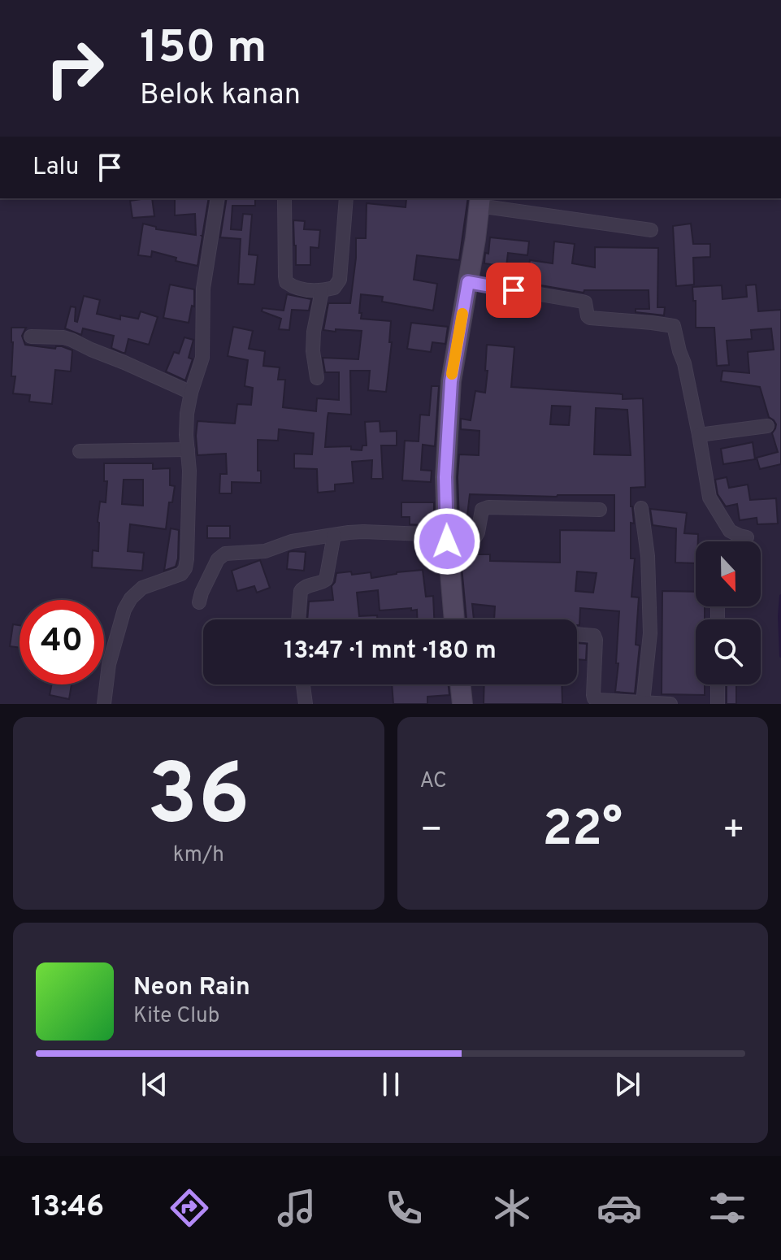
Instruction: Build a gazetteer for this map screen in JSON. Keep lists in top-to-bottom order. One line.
{"north":"bottom","page":{"turn":["150 m","Belok kanan"],"then":"Lalu","limit":"40","trip":"13:47 · 1 mnt · 180 m","tile":[["36","km/h"],"AC"],"heat":["−","22°","+"],"song":["Neon Rain","Kite Club"],"tabs":"13:46"}}
